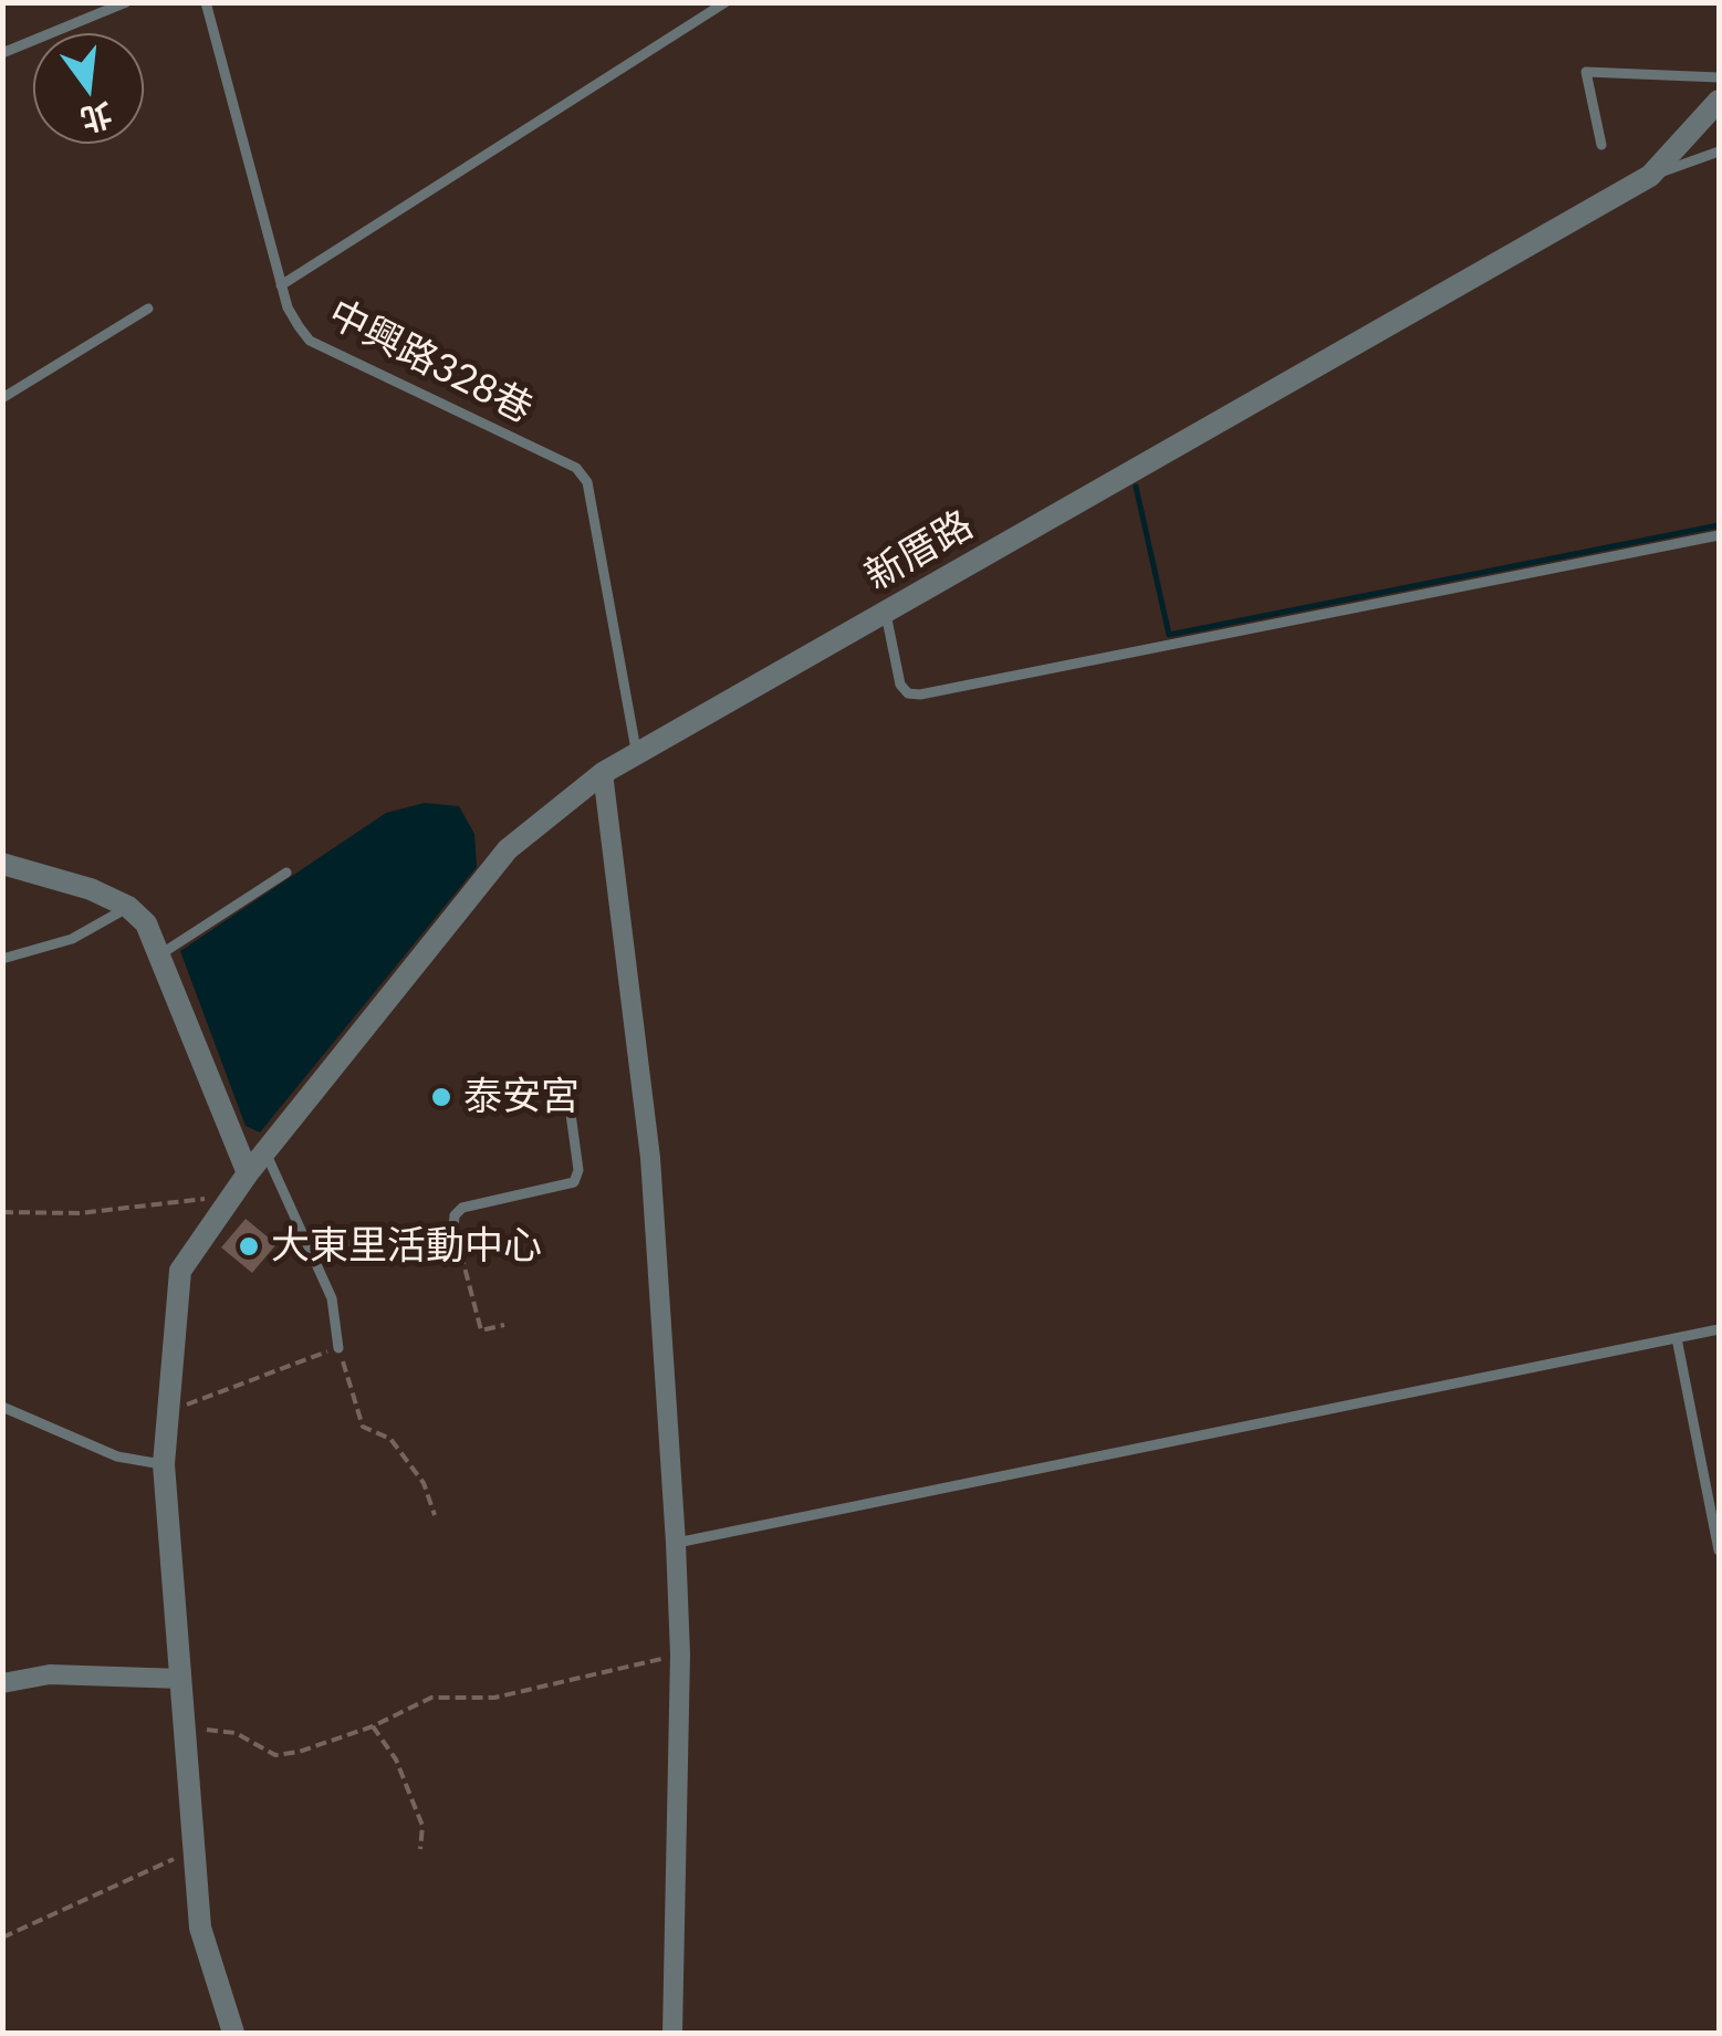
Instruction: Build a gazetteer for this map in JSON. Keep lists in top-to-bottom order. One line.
{"streets":{"street":["新厝路"],"lane":["中興路328巷"]},"crossings":[["中興路328巷","新厝路"]],"places":["泰安宮","大東里活動中心"],"north":"bottom"}
